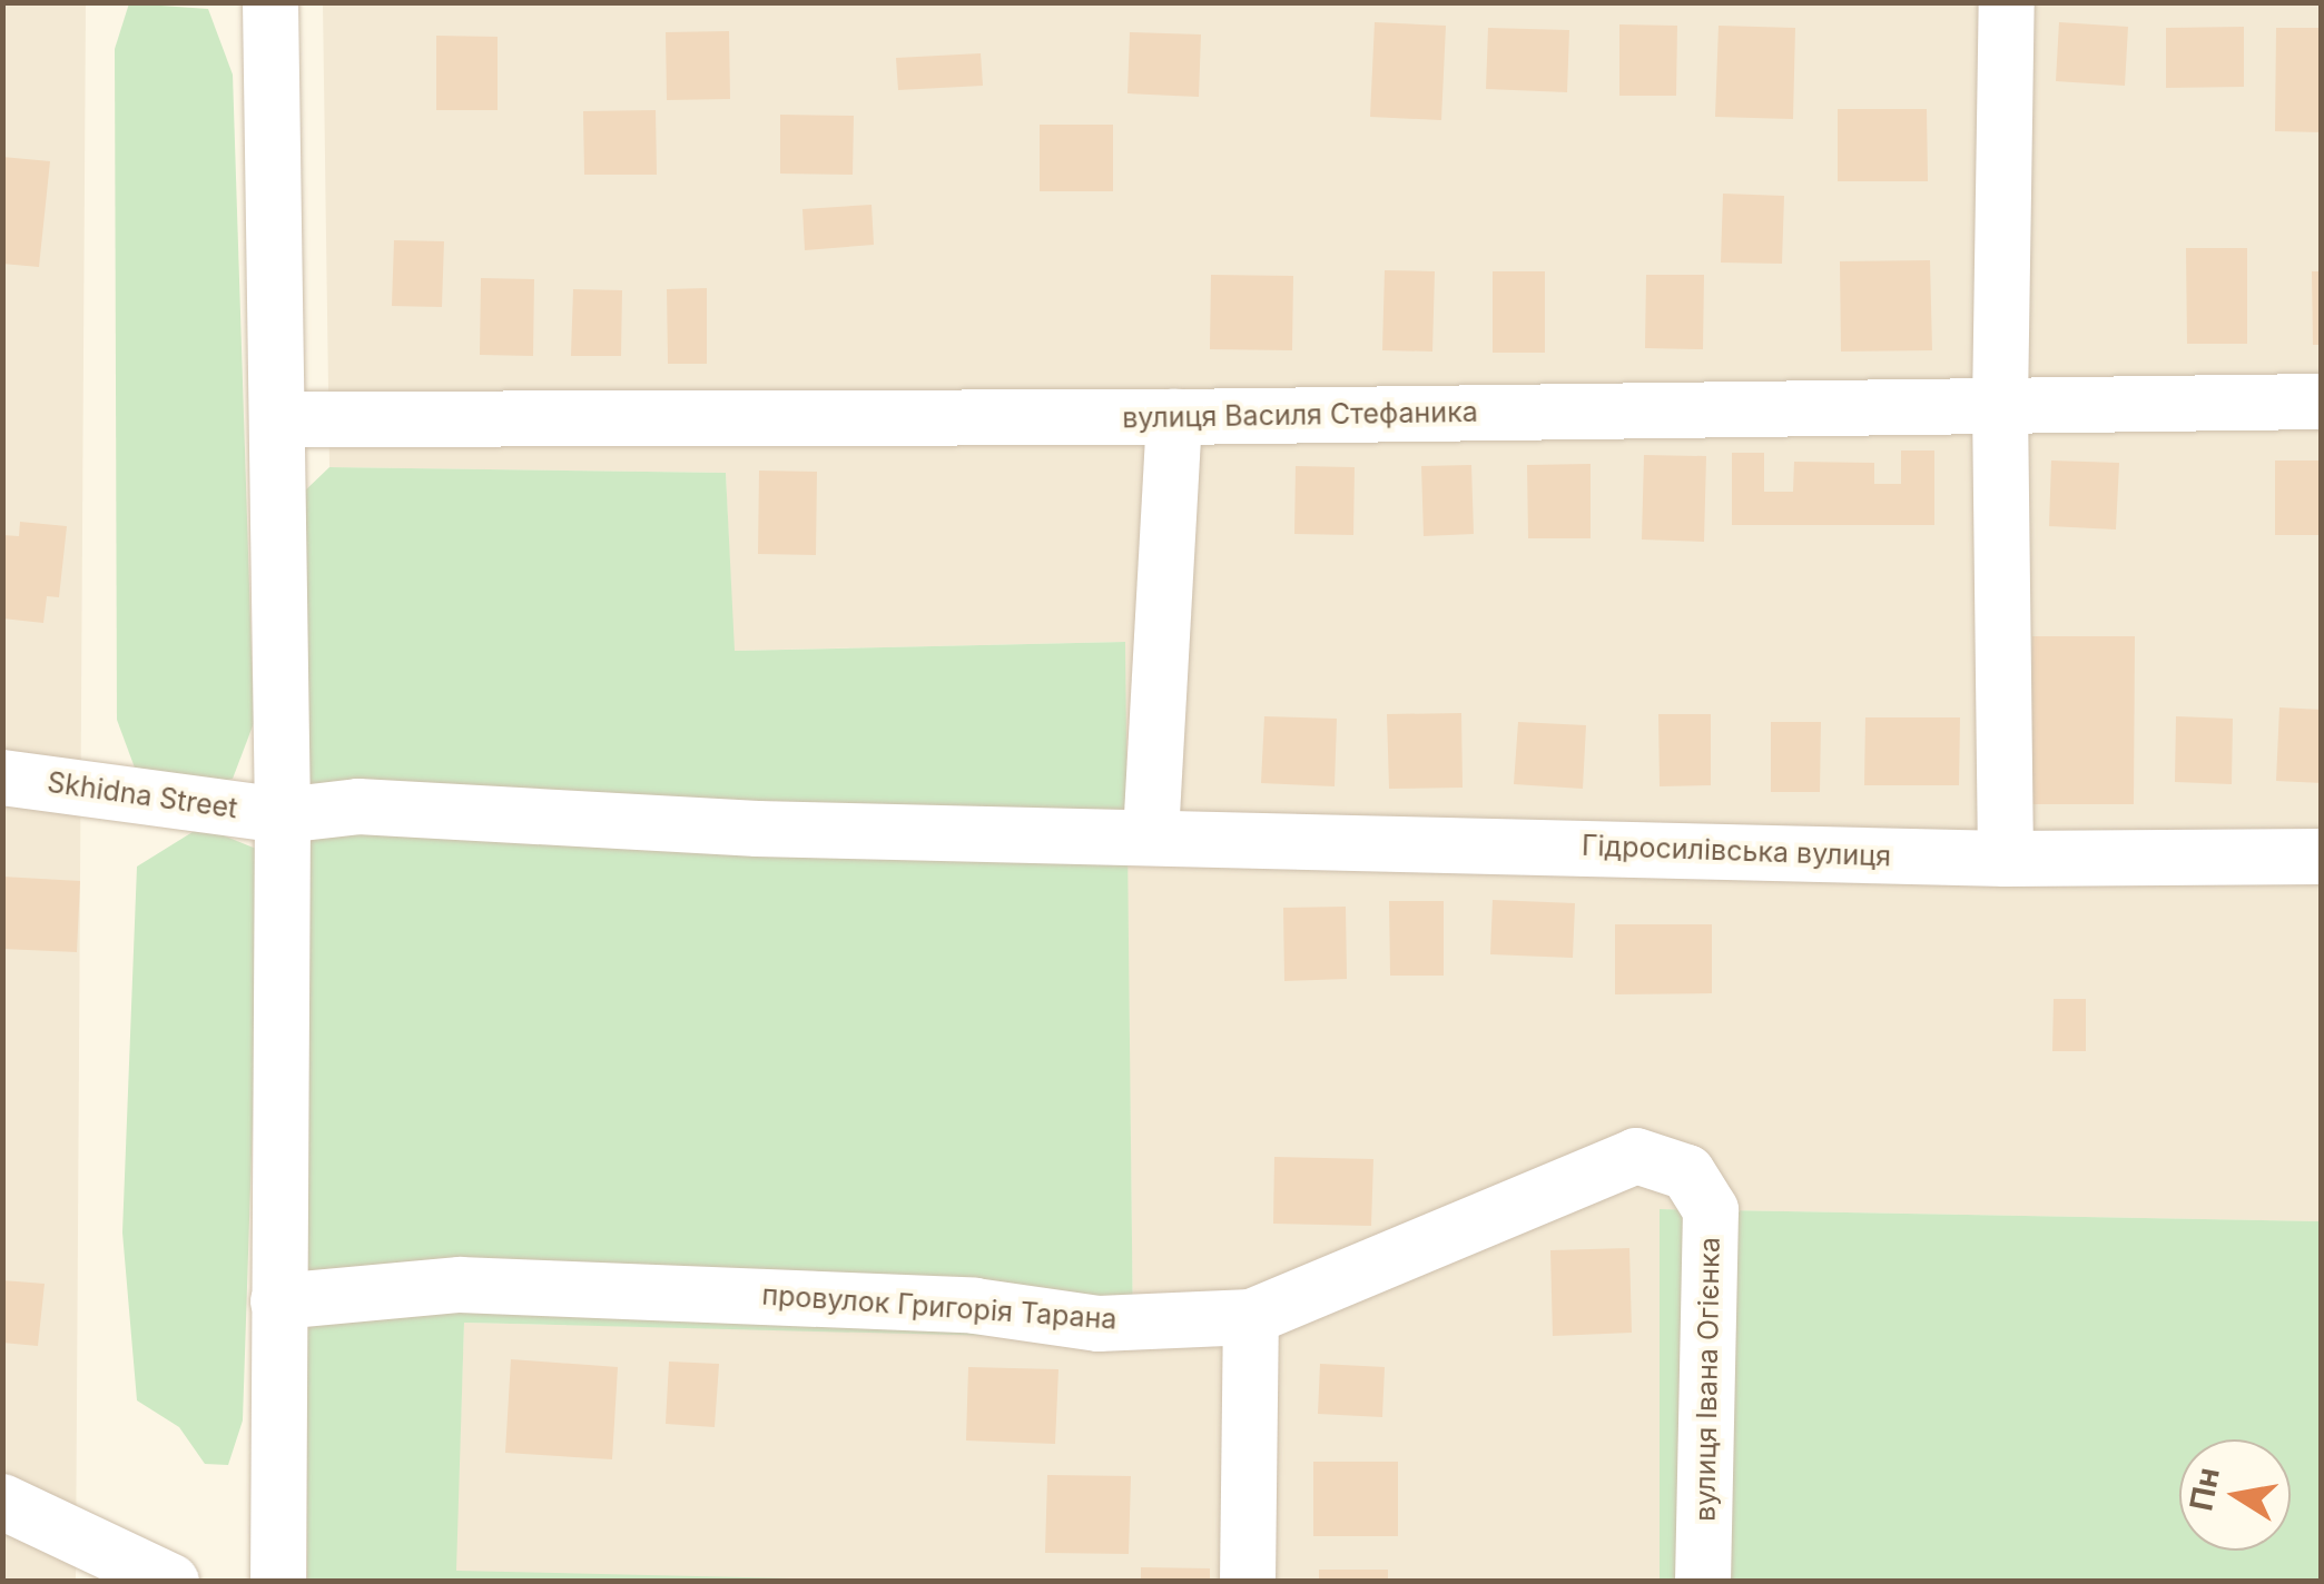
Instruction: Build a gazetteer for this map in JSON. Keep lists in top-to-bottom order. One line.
{"streets":{"street":["вулиця Василя Стефаника","Skhidna Street","Гідросилівська вулиця","провулок Григорія Тарана","вулиця Івана Огієнка"]},"crossings":[["Skhidna Street","Гідросилівська вулиця"],["провулок Григорія Тарана","вулиця Івана Огієнка"]],"north":"left"}
